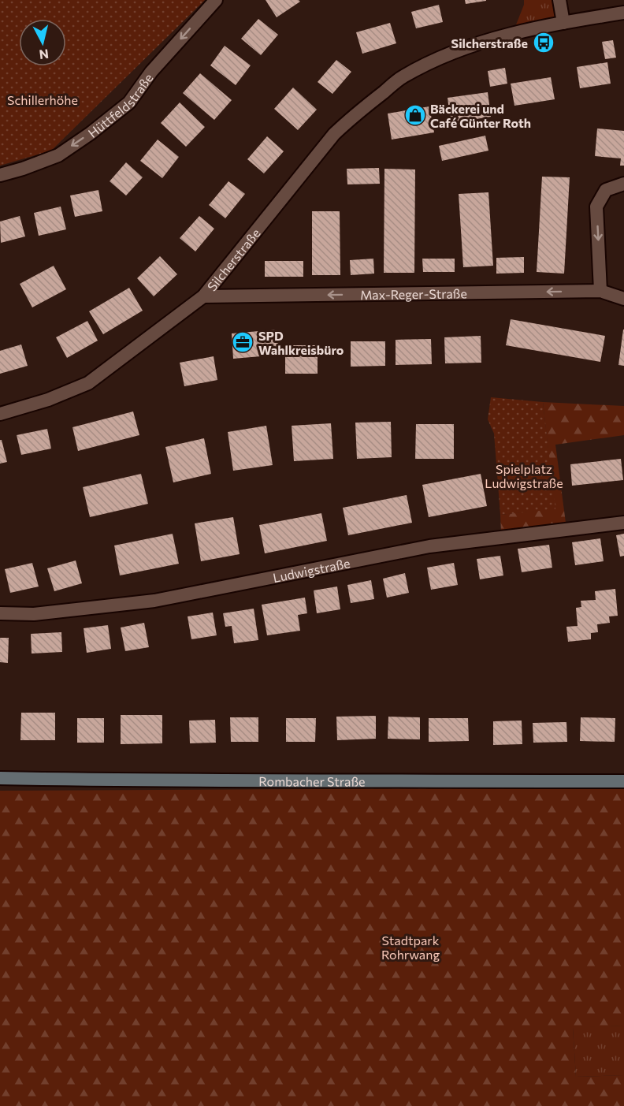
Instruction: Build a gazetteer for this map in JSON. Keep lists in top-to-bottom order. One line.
{"streets":{"main road":["Rombacher Straße"],"street":["Hüttfeldstraße","Silcherstraße","Max-Reger-Straße","Ludwigstraße"]},"crossings":[["Silcherstraße","Max-Reger-Straße"]],"one_way":["Hüttfeldstraße","Max-Reger-Straße"],"parks":["Schillerhöhe","Spielplatz Ludwigstraße","Stadtpark Rohrwang"],"places":{"bus stop":["Silcherstraße"],"shop":["Bäckerei und Café Günter Roth"],"office":["SPD Wahlkreisbüro"]},"north":"bottom"}
